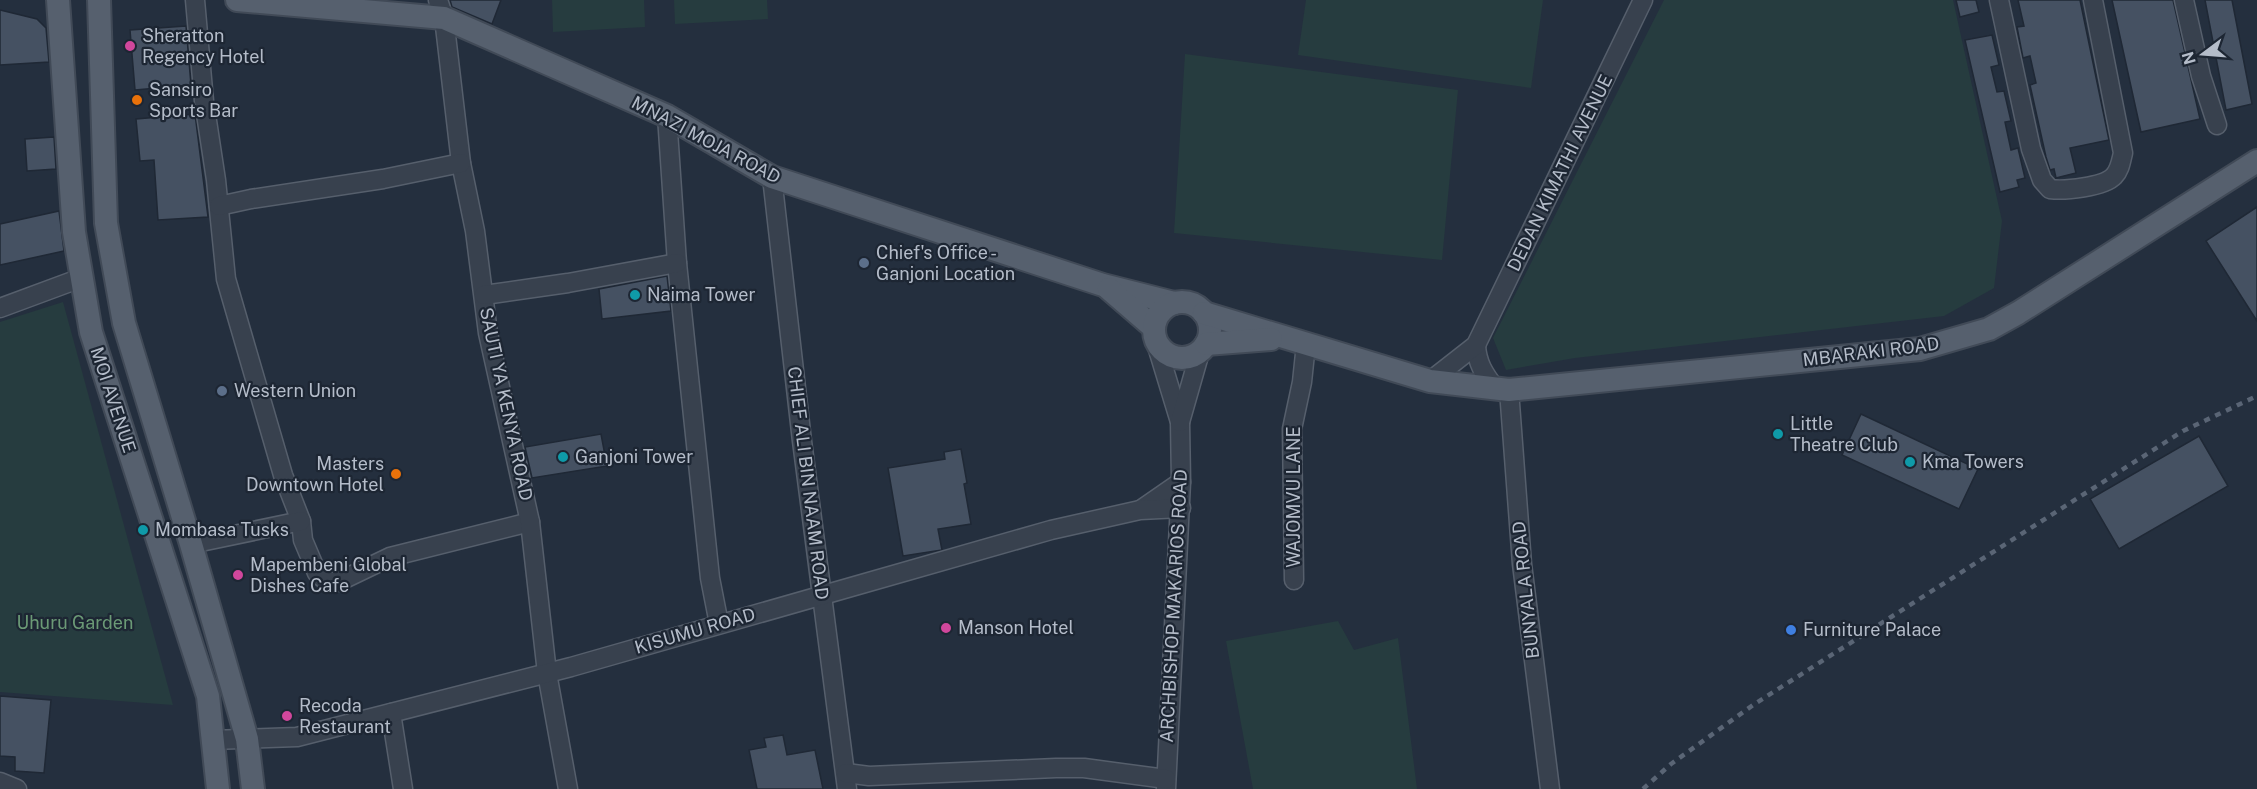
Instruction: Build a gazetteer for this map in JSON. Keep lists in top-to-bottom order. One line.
{"streets":{"main road":["MNAZI MOJA ROAD","MBARAKI ROAD","MOI AVENUE"],"street":["DEDAN KIMATHI AVENUE","SAUTI YA KENYA ROAD","CHIEF ALI BIN NAAM ROAD","WAJOMVU LANE","BUNYALA ROAD","ARCHBISHOP MAKARIOS ROAD","KISUMU ROAD"]},"crossings":[["MNAZI MOJA ROAD","SAUTI YA KENYA ROAD"],["MNAZI MOJA ROAD","CHIEF ALI BIN NAAM ROAD"],["MBARAKI ROAD","BUNYALA ROAD"],["MOI AVENUE","KISUMU ROAD"],["SAUTI YA KENYA ROAD","KISUMU ROAD"],["CHIEF ALI BIN NAAM ROAD","KISUMU ROAD"],["ARCHBISHOP MAKARIOS ROAD","KISUMU ROAD"]],"parks":["Uhuru Garden"],"places":["Sheratton Regency Hotel","Sansiro Sports Bar","Chief's Office - Ganjoni Location","Naima Tower","Western Union","Little Theatre Club","Ganjoni Tower","Kma Towers","Masters Downtown Hotel","Mombasa Tusks","Mapembeni Global Dishes Cafe","Manson Hotel","Furniture Palace","Recoda Restaurant"],"north":"left"}
